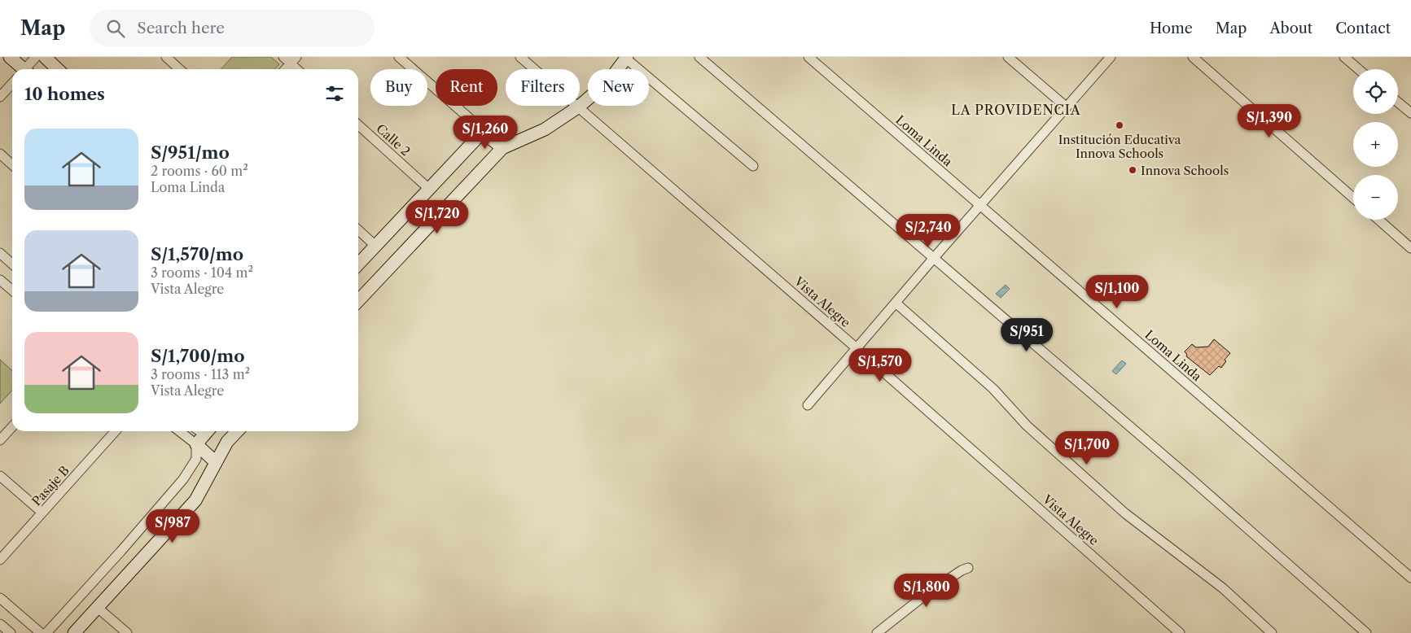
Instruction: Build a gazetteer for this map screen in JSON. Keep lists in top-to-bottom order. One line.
{"streets":{"street":["Calle 2","Loma Linda","Vista Alegre","Pasaje B"]},"districts":["LA PROVIDENCIA"],"places":["Institución Educativa Innova Schools","Innova Schools"],"page":{"header":"Map","search":"Search here","nav":["Home","Map","About","Contact"],"map_buttons":["+","−"],"chip":["Buy","Rent","Filters","New"],"heading":"10 homes","price":["S/1,390","S/1,260","S/1,720","S/2,740","S/1,100","S/951","S/1,570","S/1,700","S/987","S/1,800"],"list":[{"name":"S/951/mo","note":"2 rooms · 60 m² · Loma Linda"},{"name":"S/1,570/mo","note":"3 rooms · 104 m² · Vista Alegre"},{"name":"S/1,700/mo","note":"3 rooms · 113 m² · Vista Alegre"}]}}
